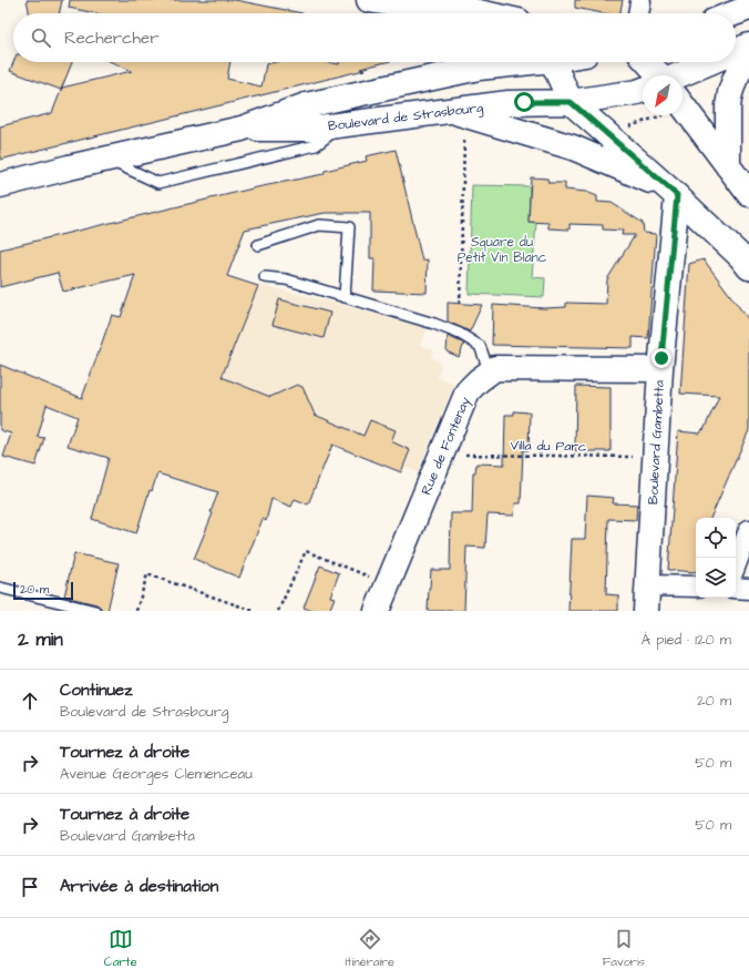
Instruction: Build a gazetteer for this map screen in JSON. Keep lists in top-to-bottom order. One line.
{"streets":{"main road":["Boulevard de Strasbourg","Boulevard Gambetta","Rue de Fontenay"],"path":["Villa du Parc"]},"crossings":[["Boulevard Gambetta","Rue de Fontenay"],["Boulevard Gambetta","Villa du Parc"],["Rue de Fontenay","Villa du Parc"]],"parks":["Square du Petit Vin Blanc"],"scale_bar":"20 m","north":"bottom left","page":{"search":"Rechercher","scale":"20 m","heading":["2 min","À pied · 120 m"],"list":[["Continuez","Boulevard de Strasbourg","20 m"],["Tournez à droite","Avenue Georges Clemenceau","50 m"],["Tournez à droite","Boulevard Gambetta","50 m"],"Arrivée à destination"],"nav":["Carte","Itinéraire","Favoris"]}}
